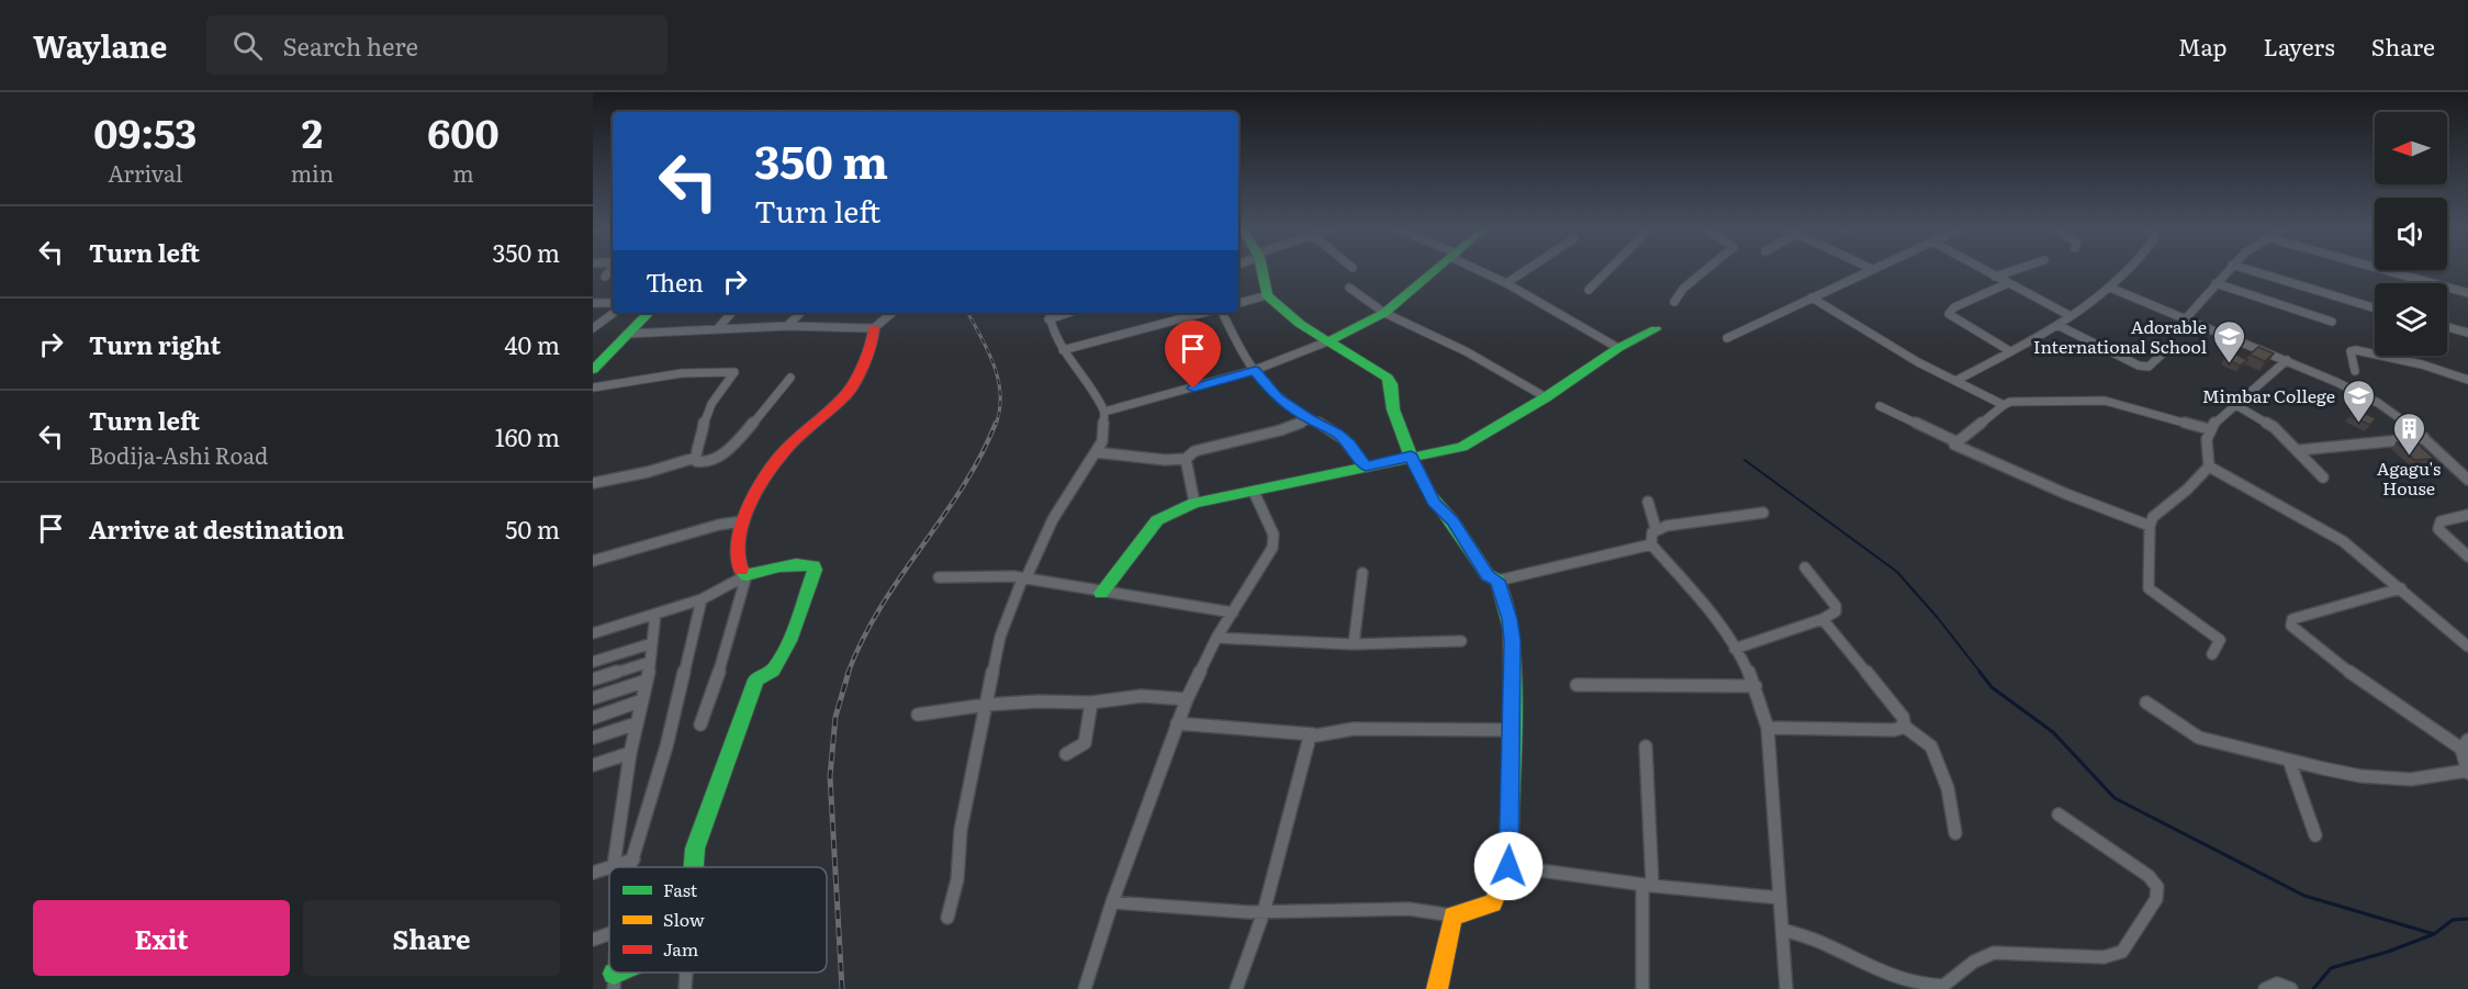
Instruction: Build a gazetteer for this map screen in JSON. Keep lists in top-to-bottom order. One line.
{"places":{"school or university":["Adorable International School","Mimbar College"],"building":["Agagu's House"]},"legend":["Fast","Slow","Jam"],"north":"left","page":{"header":"Waylane","search":"Search here","nav":["Map","Layers","Share"],"eta":["09:53","Arrival","2","min","600","m"],"turn":["350 m","Turn left"],"list":[{"name":"Turn left","value":"350 m"},{"name":"Turn right","value":"40 m"},{"name":"Turn left","note":"Bodija-Ashi Road","value":"160 m"},{"name":"Arrive at destination","value":"50 m"}],"then":"Then","buttons":["Exit","Share"]}}
